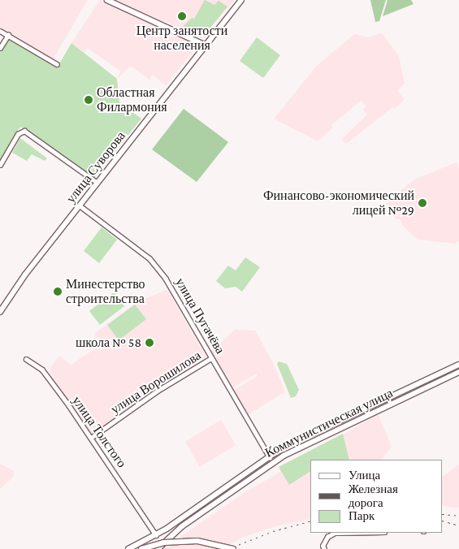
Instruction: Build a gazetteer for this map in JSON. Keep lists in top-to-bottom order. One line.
{"streets":{"main road":["улица Суворова","Коммунистическая улица"],"street":["улица Пугачёва","улица Ворошилова","улица Толстого"]},"crossings":[["улица Суворова","улица Пугачёва"],["улица Пугачёва","улица Ворошилова"],["улица Пугачёва","Коммунистическая улица"],["улица Ворошилова","улица Толстого"],["Коммунистическая улица","улица Толстого"]],"places":["Центр занятости населения","Областная Филармония","Финансово-экономический лицей №29","Минестерство строительства","школа № 58"],"legend":["Улица","Железная дорога","Парк"]}
